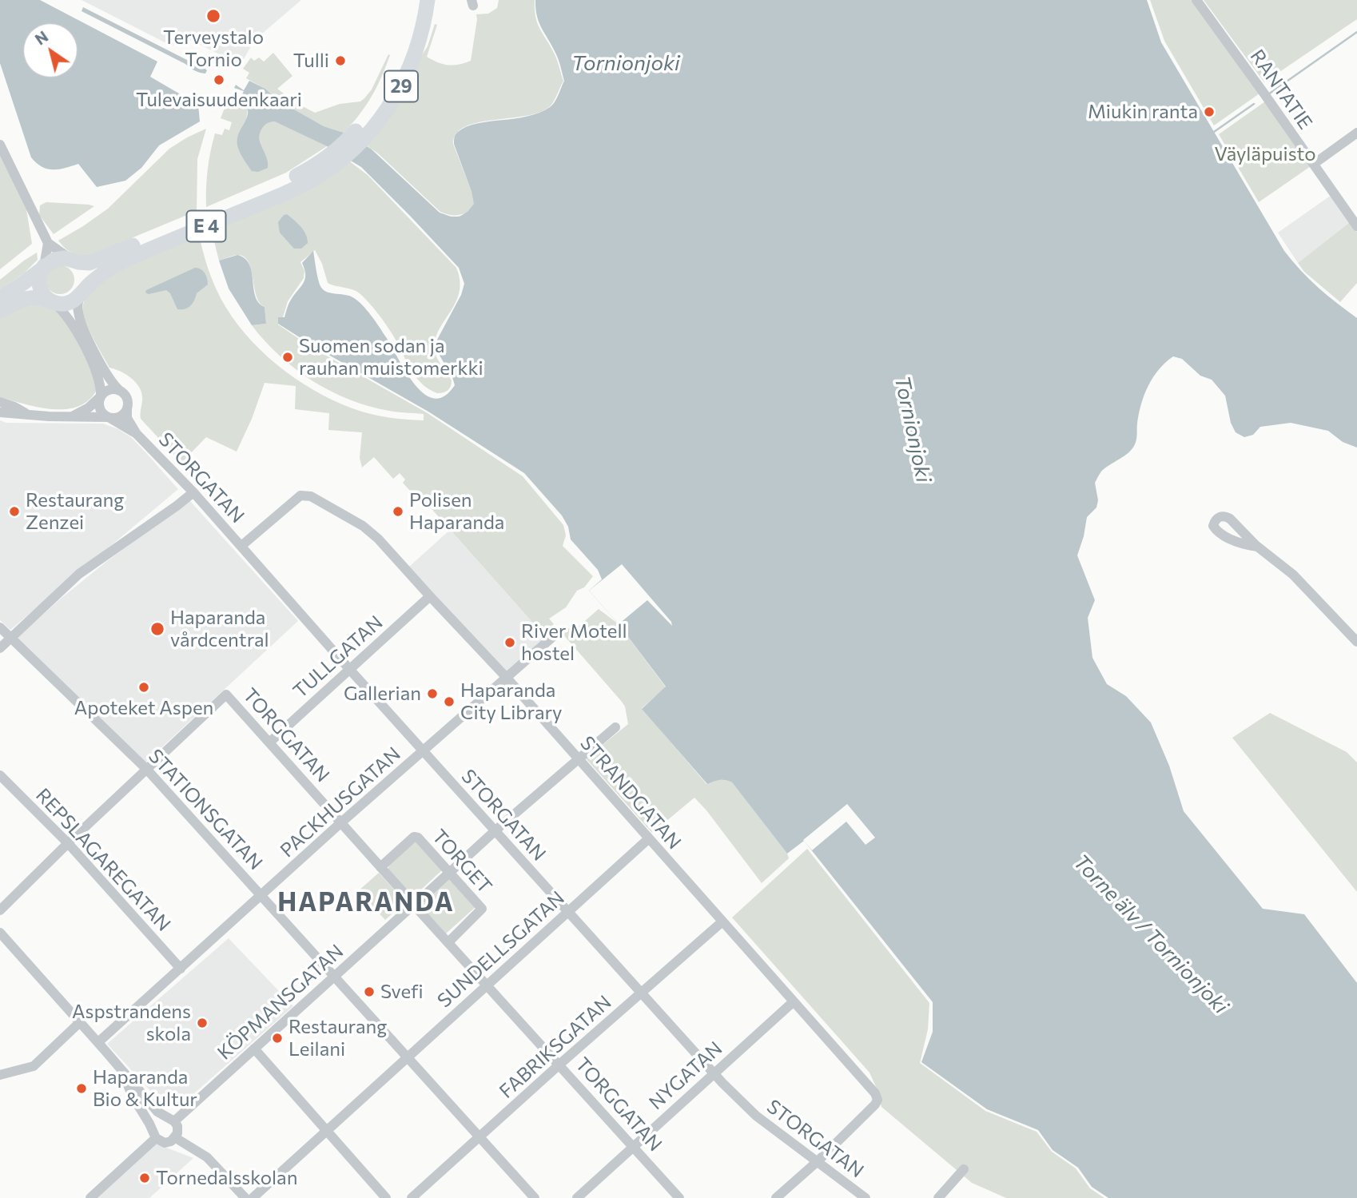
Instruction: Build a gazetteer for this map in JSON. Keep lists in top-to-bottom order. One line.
{"streets":{"highway":["29","E 4"],"street":["RANTATIE","STORGATAN","TULLGATAN","TORGGATAN","STRANDGATAN","PACKHUSGATAN","STATIONSGATAN","REPSLAGAREGATAN","TORGET","SUNDELLSGATAN","KÖPMANSGATAN","FABRIKSGATAN","NYGATAN"]},"crossings":[["29","E 4"],["E 4","STORGATAN"],["STORGATAN","TULLGATAN"],["STORGATAN","STRANDGATAN"],["STORGATAN","PACKHUSGATAN"],["STORGATAN","SUNDELLSGATAN"],["STORGATAN","KÖPMANSGATAN"],["STORGATAN","FABRIKSGATAN"],["STORGATAN","NYGATAN"],["TULLGATAN","TORGGATAN"],["TULLGATAN","STRANDGATAN"],["TORGGATAN","PACKHUSGATAN"],["TORGGATAN","STATIONSGATAN"],["TORGGATAN","TORGET"],["TORGGATAN","SUNDELLSGATAN"],["TORGGATAN","KÖPMANSGATAN"],["TORGGATAN","FABRIKSGATAN"],["TORGGATAN","NYGATAN"],["STRANDGATAN","PACKHUSGATAN"],["STRANDGATAN","SUNDELLSGATAN"],["STRANDGATAN","KÖPMANSGATAN"],["STRANDGATAN","FABRIKSGATAN"],["STRANDGATAN","NYGATAN"],["PACKHUSGATAN","STATIONSGATAN"],["PACKHUSGATAN","REPSLAGAREGATAN"],["STATIONSGATAN","SUNDELLSGATAN"],["STATIONSGATAN","KÖPMANSGATAN"],["STATIONSGATAN","FABRIKSGATAN"],["TORGET","KÖPMANSGATAN"]],"districts":["HAPARANDA"],"water":["Tornionjoki","Torne älv / Tornionjoki"],"parks":["Väyläpuisto"],"places":["Terveystalo Tornio","Tulli","Tulevaisuudenkaari","Miukin ranta","Suomen sodan ja rauhan muistomerkki","Restaurang Zenzei","Polisen Haparanda","Haparanda vårdcentral","River Motell hostel","Apoteket Aspen","Gallerian","Haparanda City Library","Svefi","Aspstrandens skola","Restaurang Leilani","Haparanda Bio & Kultur","Tornedalsskolan"],"north":"top left"}
